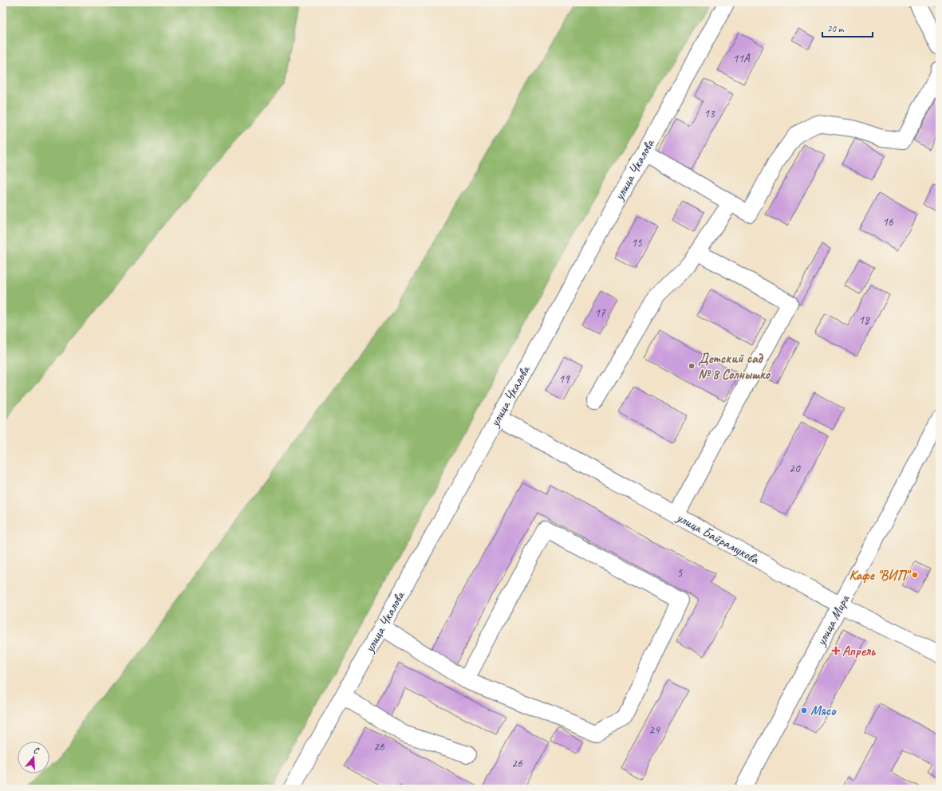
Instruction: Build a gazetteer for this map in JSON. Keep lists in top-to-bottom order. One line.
{"streets":{"street":["улица Чкалова","улица Байрамукова","улица Мира"]},"crossings":[["улица Чкалова","улица Байрамукова"],["улица Байрамукова","улица Мира"]],"places":{"other":["Детский сад № 8 Солнышко","Кафе \"ВИП\"","Мясо"],"health":["Апрель"]},"house_numbers":["11А","13","16","15","17","18","19","20","5","24","26","26"],"scale_bar":"20 m","north":"top"}
